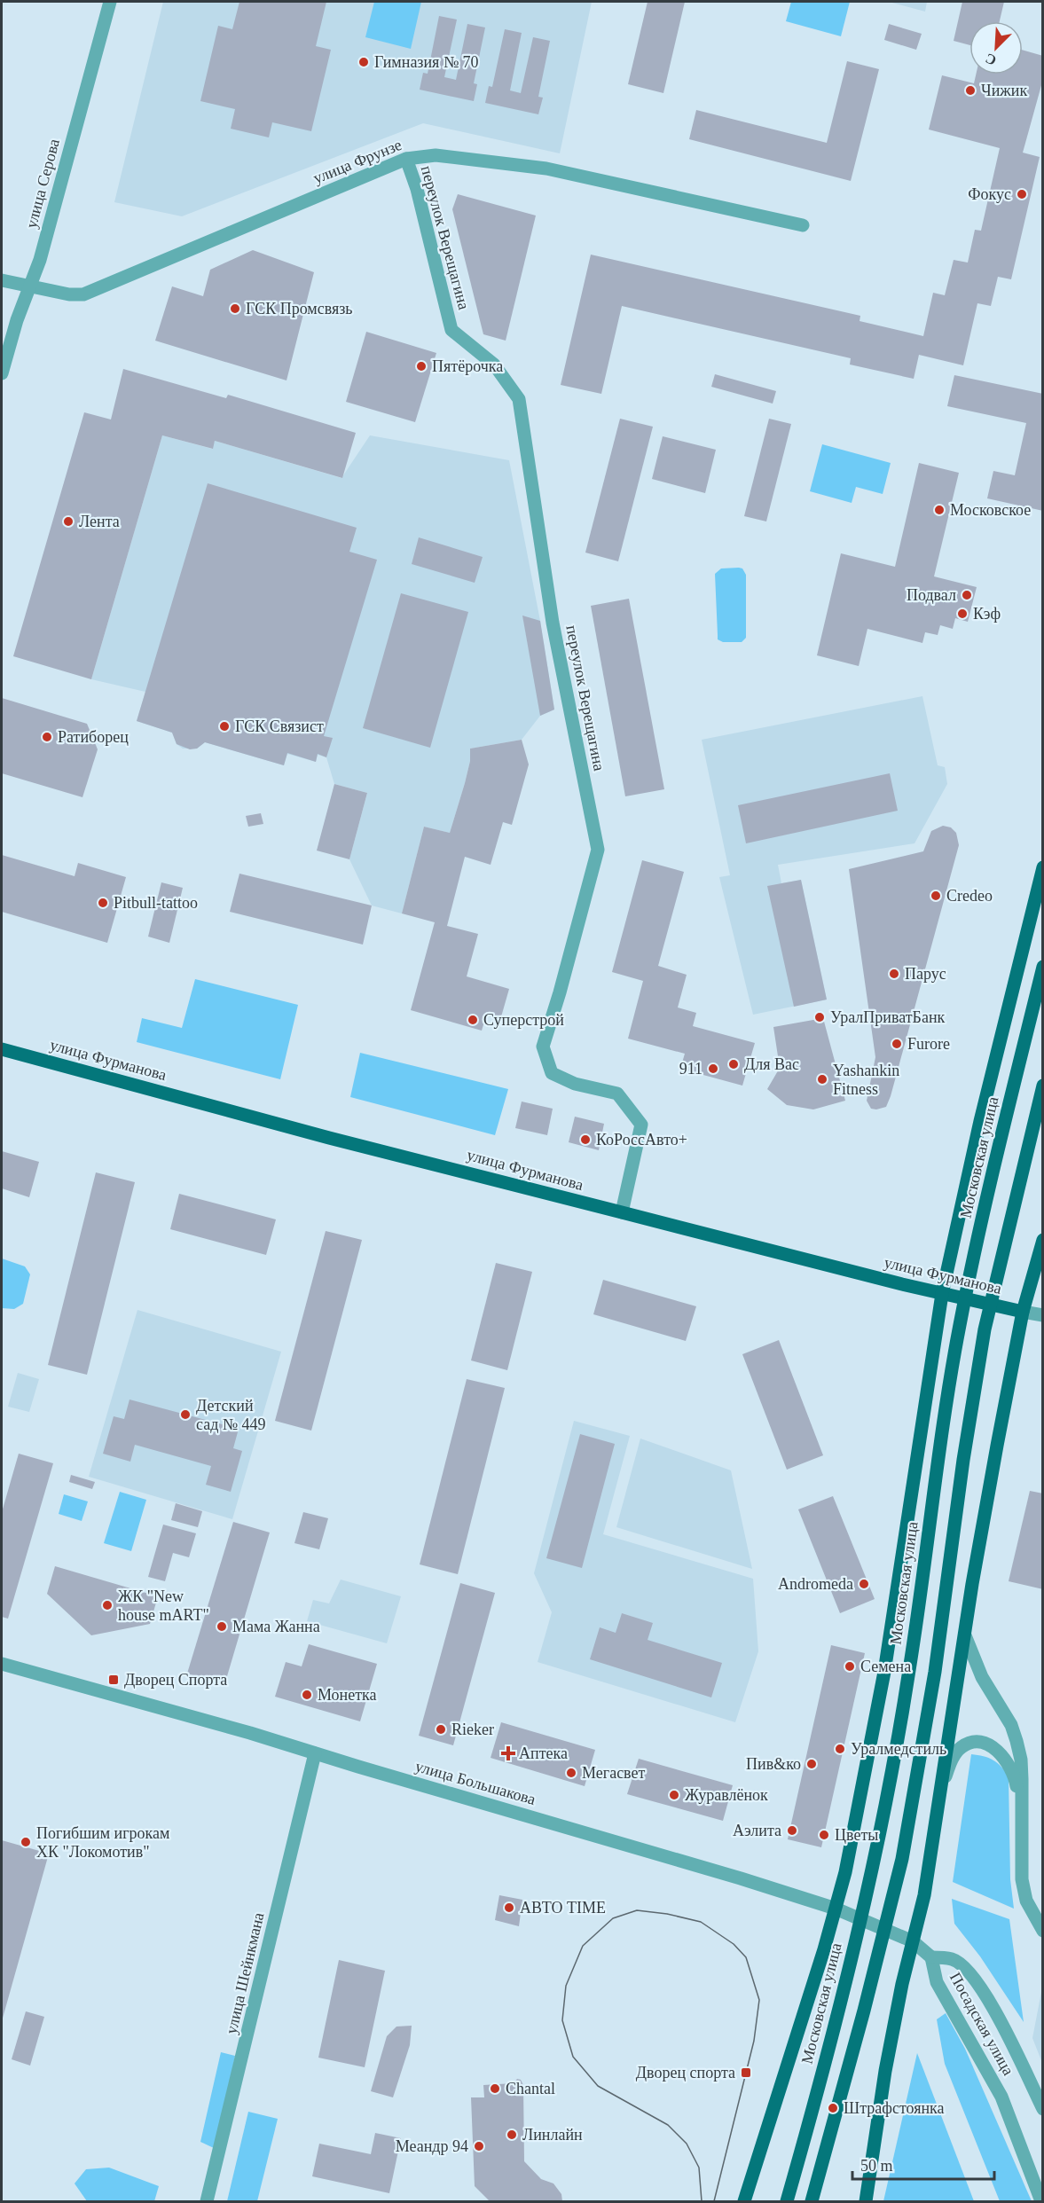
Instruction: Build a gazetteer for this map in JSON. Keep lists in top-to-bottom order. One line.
{"streets":{"main road":["улица Фурманова","Московская улица"],"street":["улица Фрунзе","улица Серова","переулок Верещагина","улица Большакова","улица Шейнкмана","Посадская улица"]},"crossings":[["улица Фрунзе","улица Серова"],["улица Фрунзе","переулок Верещагина"],["переулок Верещагина","улица Фурманова"],["улица Фурманова","Московская улица"],["Московская улица","улица Большакова"],["улица Большакова","улица Шейнкмана"],["улица Большакова","Посадская улица"]],"places":{"other":["Гимназия № 70","Чижик","Фокус","ГСК Промсвязь","Пятёрочка","Московское","Лента","Подвал","Кэф","ГСК Связист","Ратиборец","Credeo","Pitbull-tattoo","Парус","УралПриватБанк","Суперстрой","Furore","Для Вас","911","Yashankin Fitness","КоРоссАвто+","Детский сад № 449","Andromeda","ЖК \"New house mART\"","Мама Жанна","Семена","Монетка","Rieker","Уралмедстиль","Пив&ко","Мегасвет","Журавлёнок","Аэлита","Цветы","Погибшим игрокам ХК \"Локомотив\"","АВТО TIME","Chantal","Штрафстоянка","Линлайн","Меандр 94"],"transit":["Дворец Спорта","Дворец спорта"],"health":["Аптека"]},"scale_bar":"50 m","north":"bottom left"}
